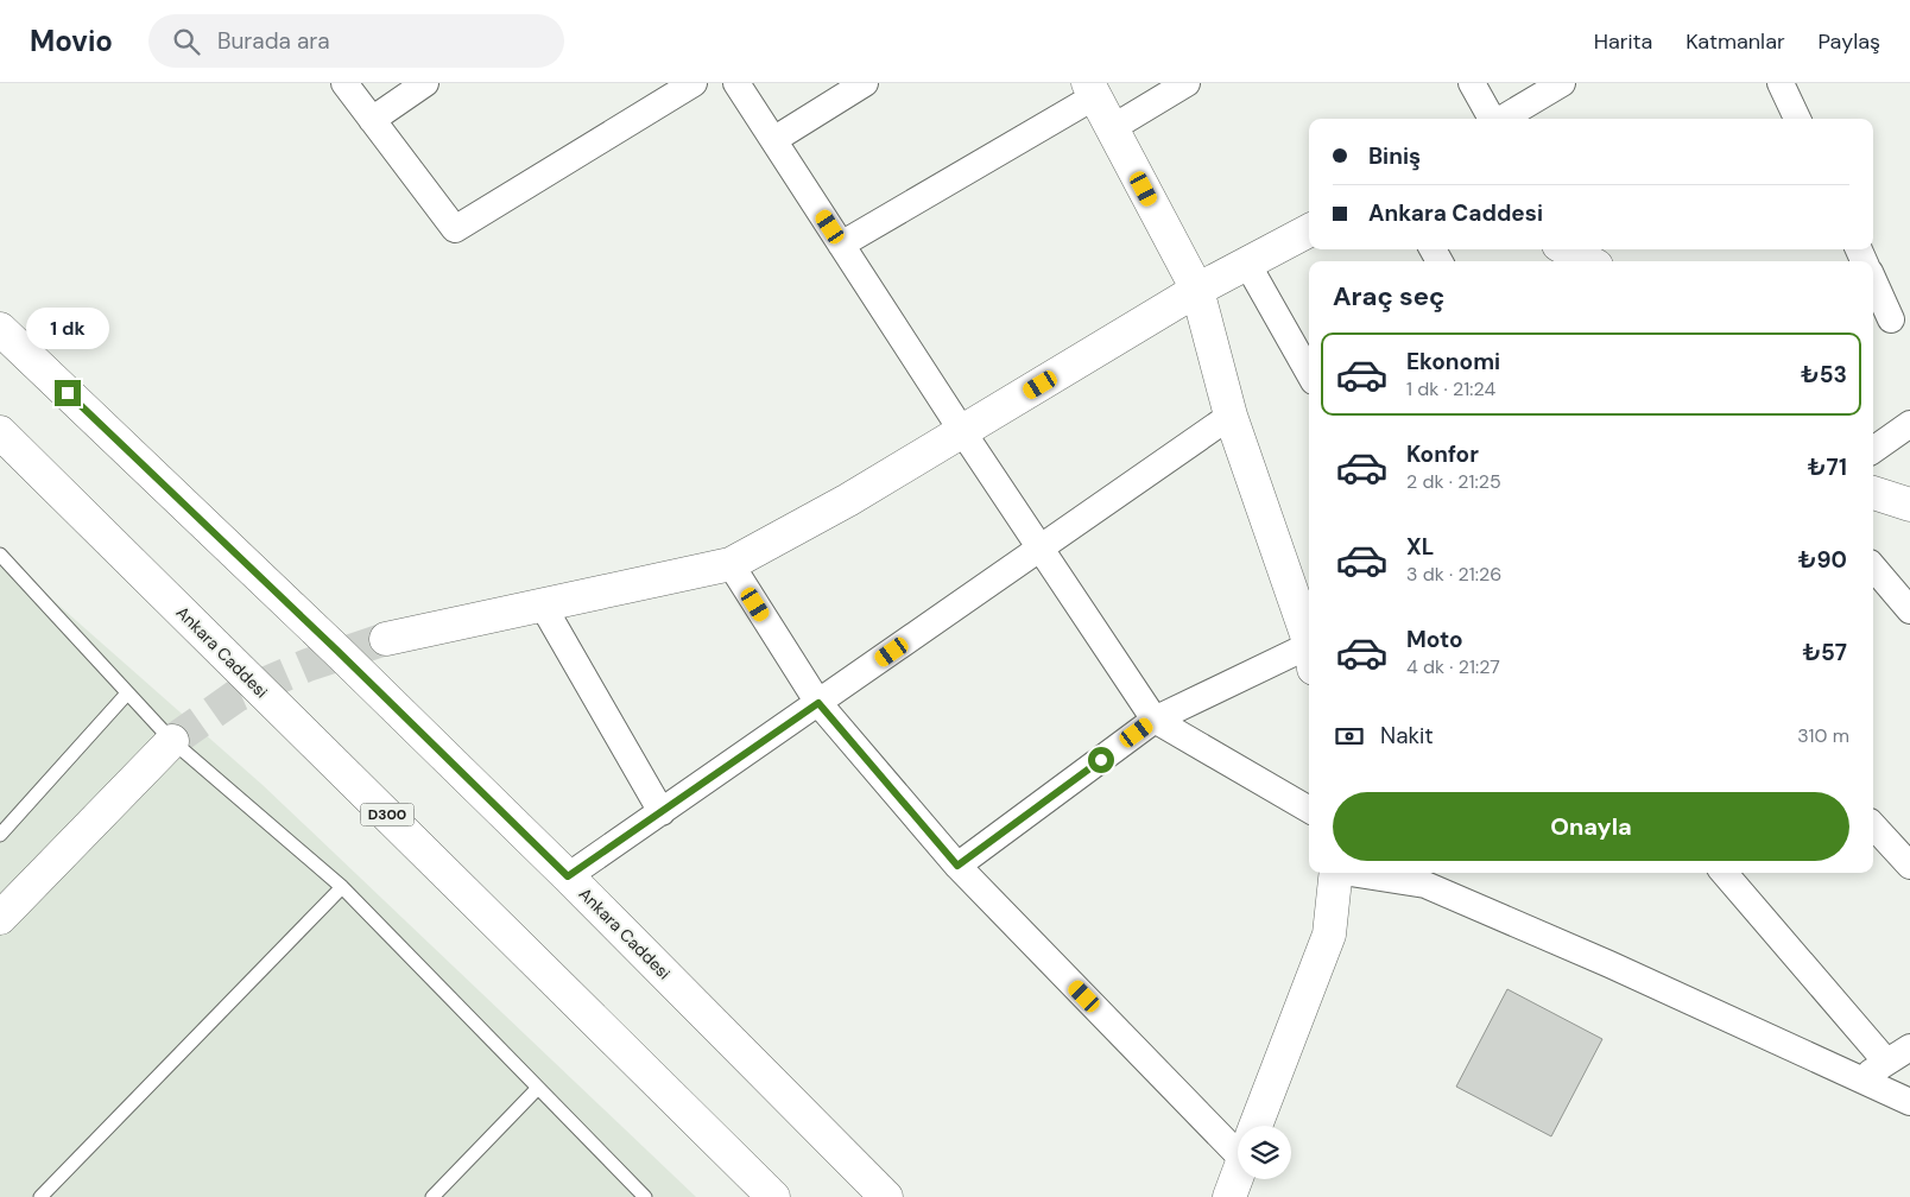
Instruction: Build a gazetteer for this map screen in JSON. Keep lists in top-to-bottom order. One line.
{"streets":{"main road":["Ankara Caddesi","D300"]},"page":{"header":"Movio","search":"Burada ara","nav":["Harita","Katmanlar","Paylaş"],"banner":["Biniş","Ankara Caddesi"],"heading":"Araç seç","bubble":"1 dk","list":[{"name":"Ekonomi","note":"1 dk · 21:24","value":"₺53"},{"name":"Konfor","note":"2 dk · 21:25","value":"₺71"},{"name":"XL","note":"3 dk · 21:26","value":"₺90"},{"name":"Moto","note":"4 dk · 21:27","value":"₺57"}],"pay":["Nakit","310 m"],"buttons":"Onayla"}}
